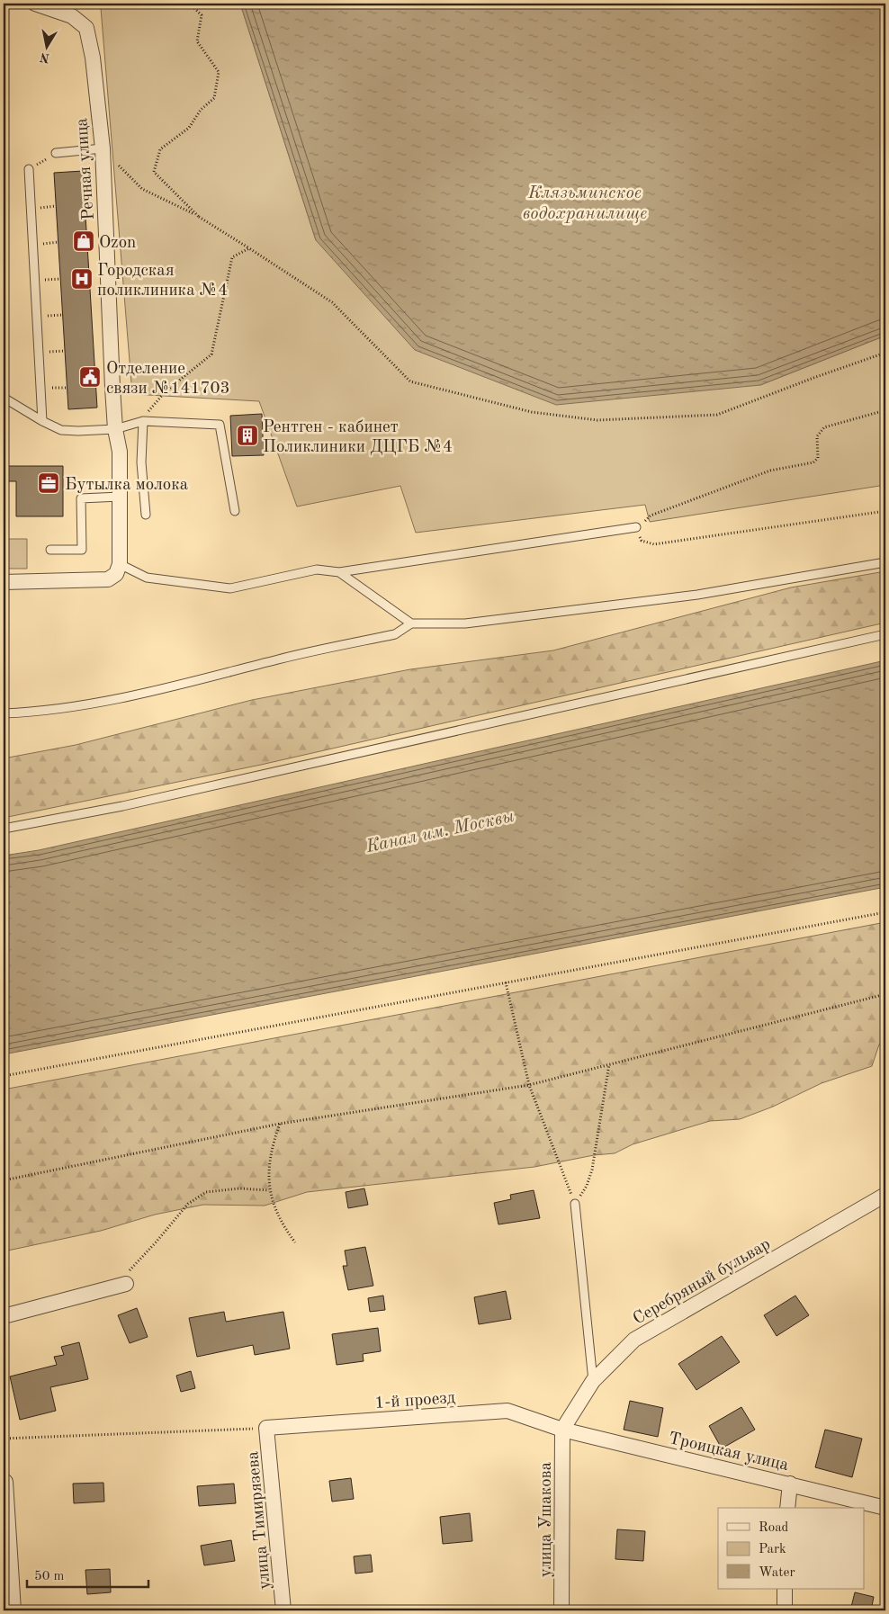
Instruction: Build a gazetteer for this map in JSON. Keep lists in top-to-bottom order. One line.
{"streets":{"street":["Речная улица","Серебряный бульвар","1-й проезд","Троицкая улица","улица Ушакова","улица Тимирязева"]},"crossings":[["Серебряный бульвар","1-й проезд"],["Серебряный бульвар","Троицкая улица"],["Серебряный бульвар","улица Ушакова"],["1-й проезд","Троицкая улица"],["1-й проезд","улица Ушакова"],["1-й проезд","улица Тимирязева"],["Троицкая улица","улица Ушакова"]],"water":["Клязьминское водохранилище","Канал им. Москвы"],"places":{"shop":["Ozon"],"hospital":["Городская поликлиника №4"],"public building":["Отделение связи №141703"],"building":["Рентген - кабинет Поликлиники ДЦГБ №4"],"office":["Бутылка молока"]},"legend":["Road","Park","Water"],"scale_bar":"50 m","north":"bottom"}
